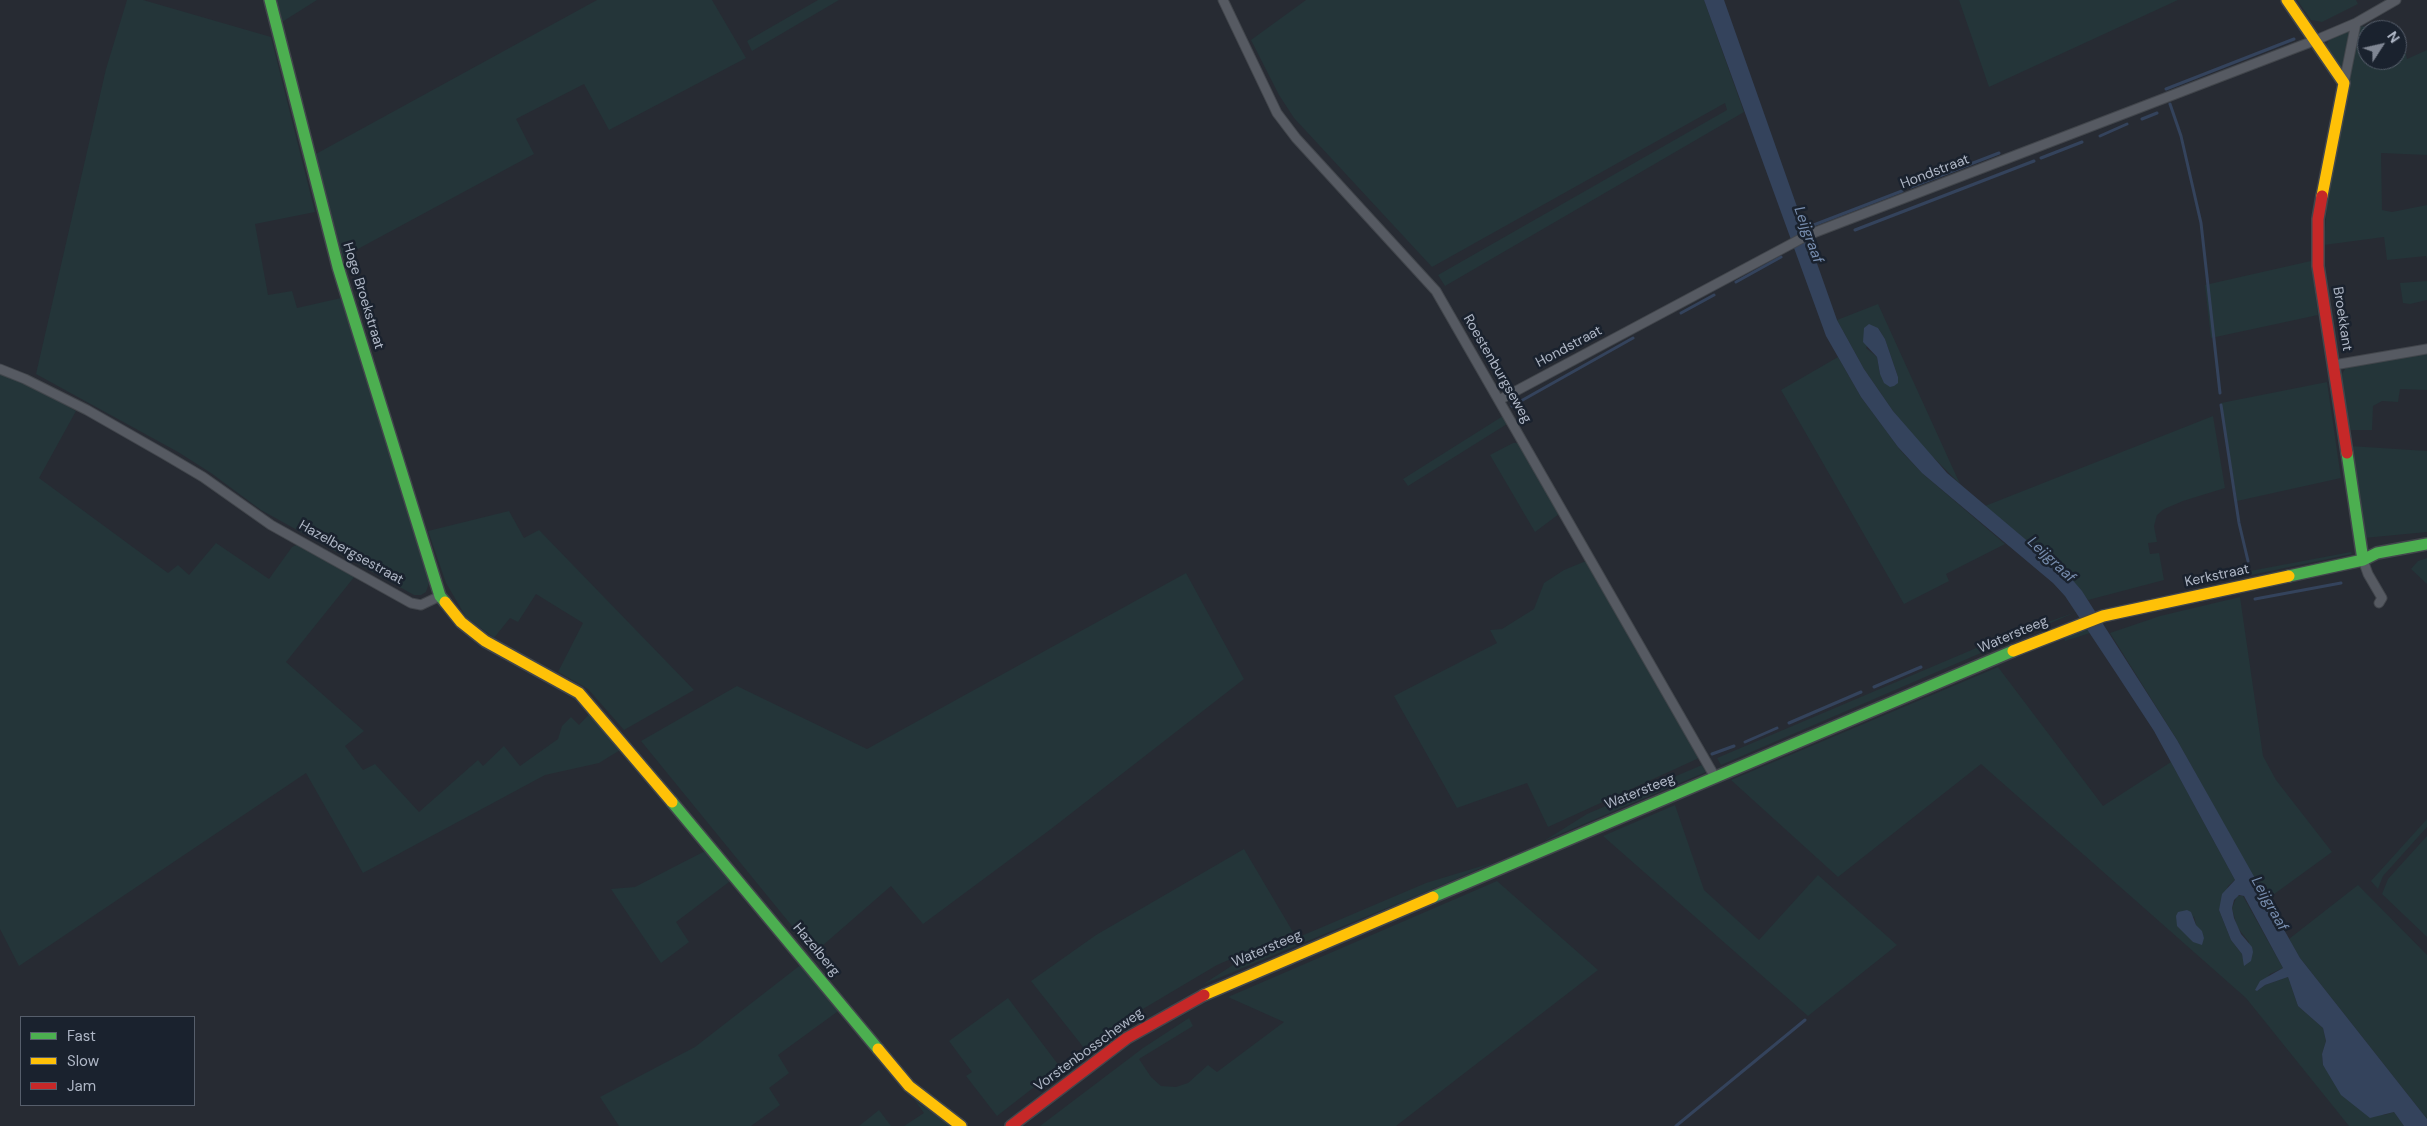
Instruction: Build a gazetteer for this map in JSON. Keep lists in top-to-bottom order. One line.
{"streets":{"street":["Hondstraat","Hoge Broekstraat","Broekkant","Roestenburgseweg","Hazelbergsestraat","Kerkstraat","Watersteeg","Hazelberg","Vorstenbosscheweg"]},"crossings":[["Hondstraat","Broekkant"],["Hondstraat","Roestenburgseweg"],["Hoge Broekstraat","Hazelbergsestraat"],["Hoge Broekstraat","Hazelberg"],["Broekkant","Kerkstraat"],["Roestenburgseweg","Watersteeg"],["Hazelbergsestraat","Hazelberg"],["Kerkstraat","Watersteeg"],["Watersteeg","Vorstenbosscheweg"]],"water":["Leijgraaf"],"legend":["Fast","Slow","Jam"],"north":"top right"}
